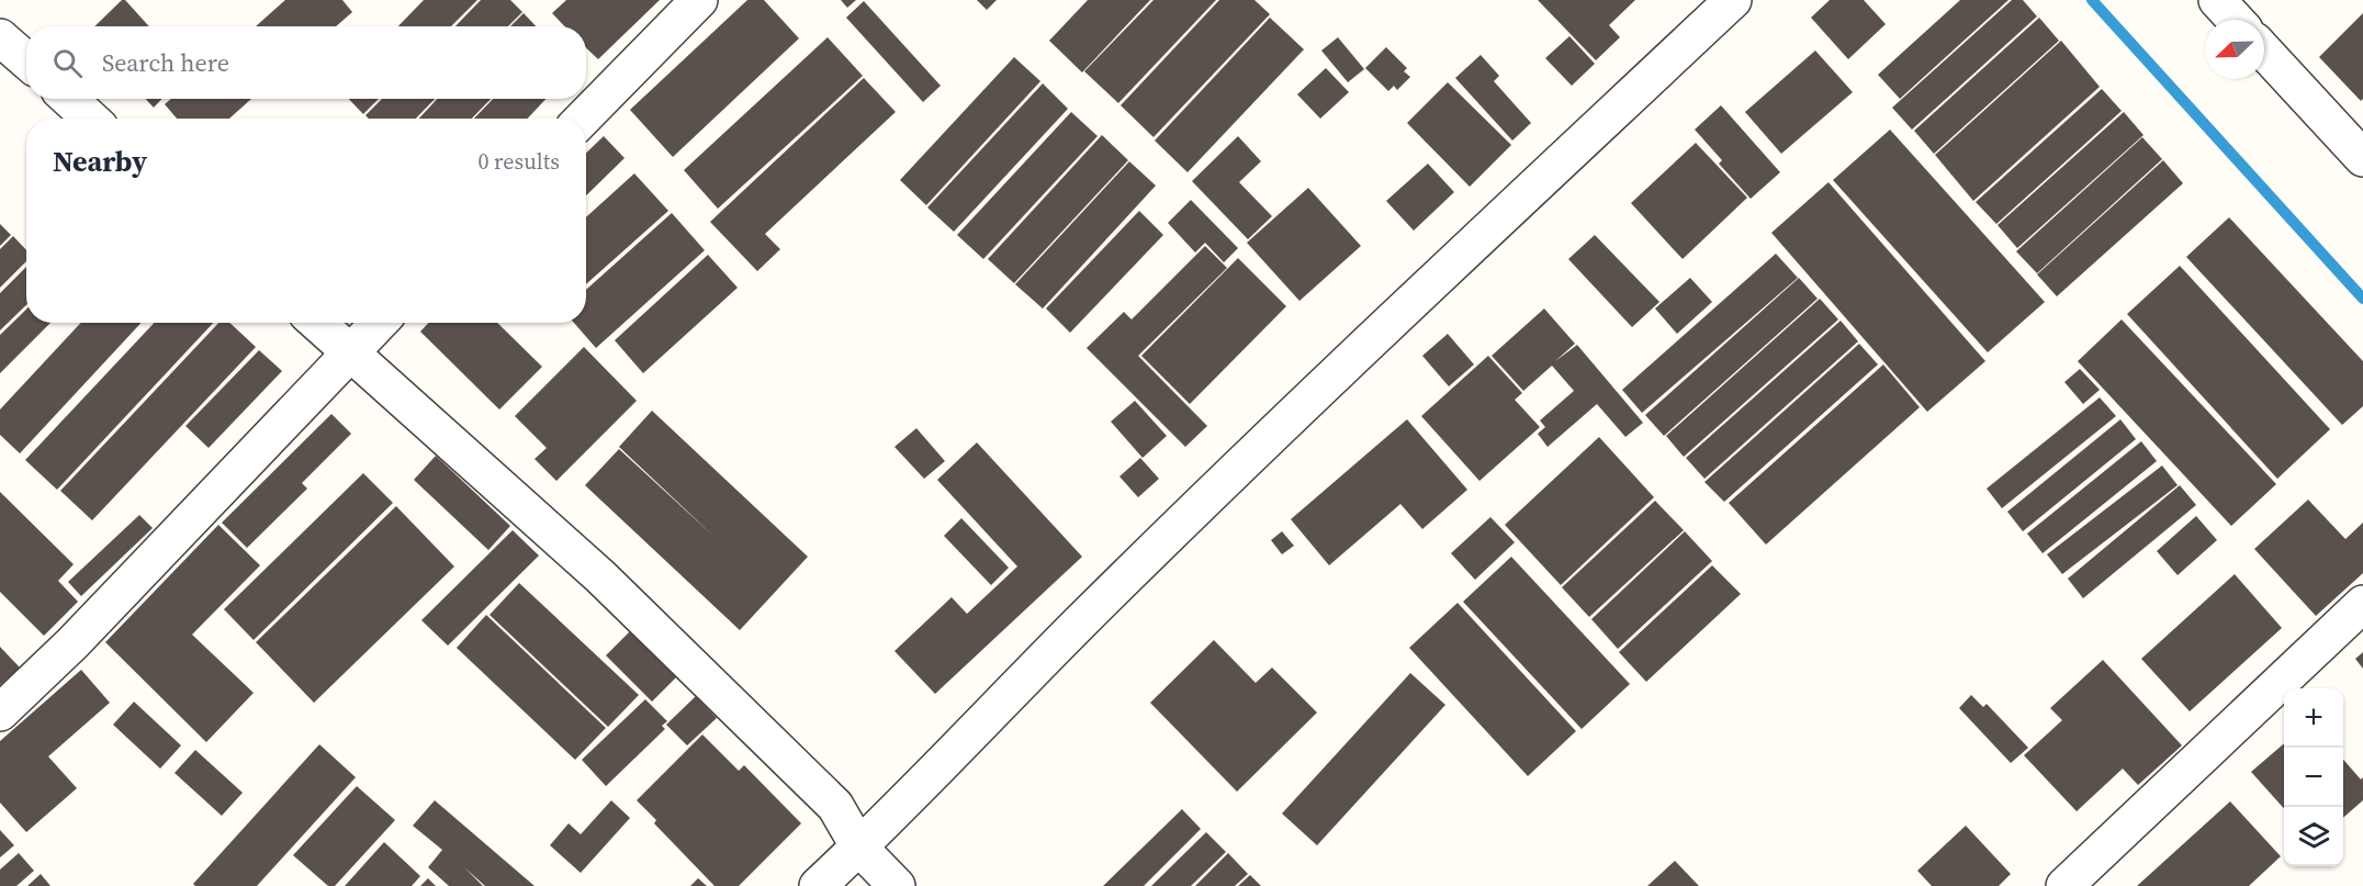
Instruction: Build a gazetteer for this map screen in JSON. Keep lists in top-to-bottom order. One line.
{"north":"bottom left","page":{"search":"Search here","heading":["Nearby","0 results"],"map_buttons":["+","−"]}}
